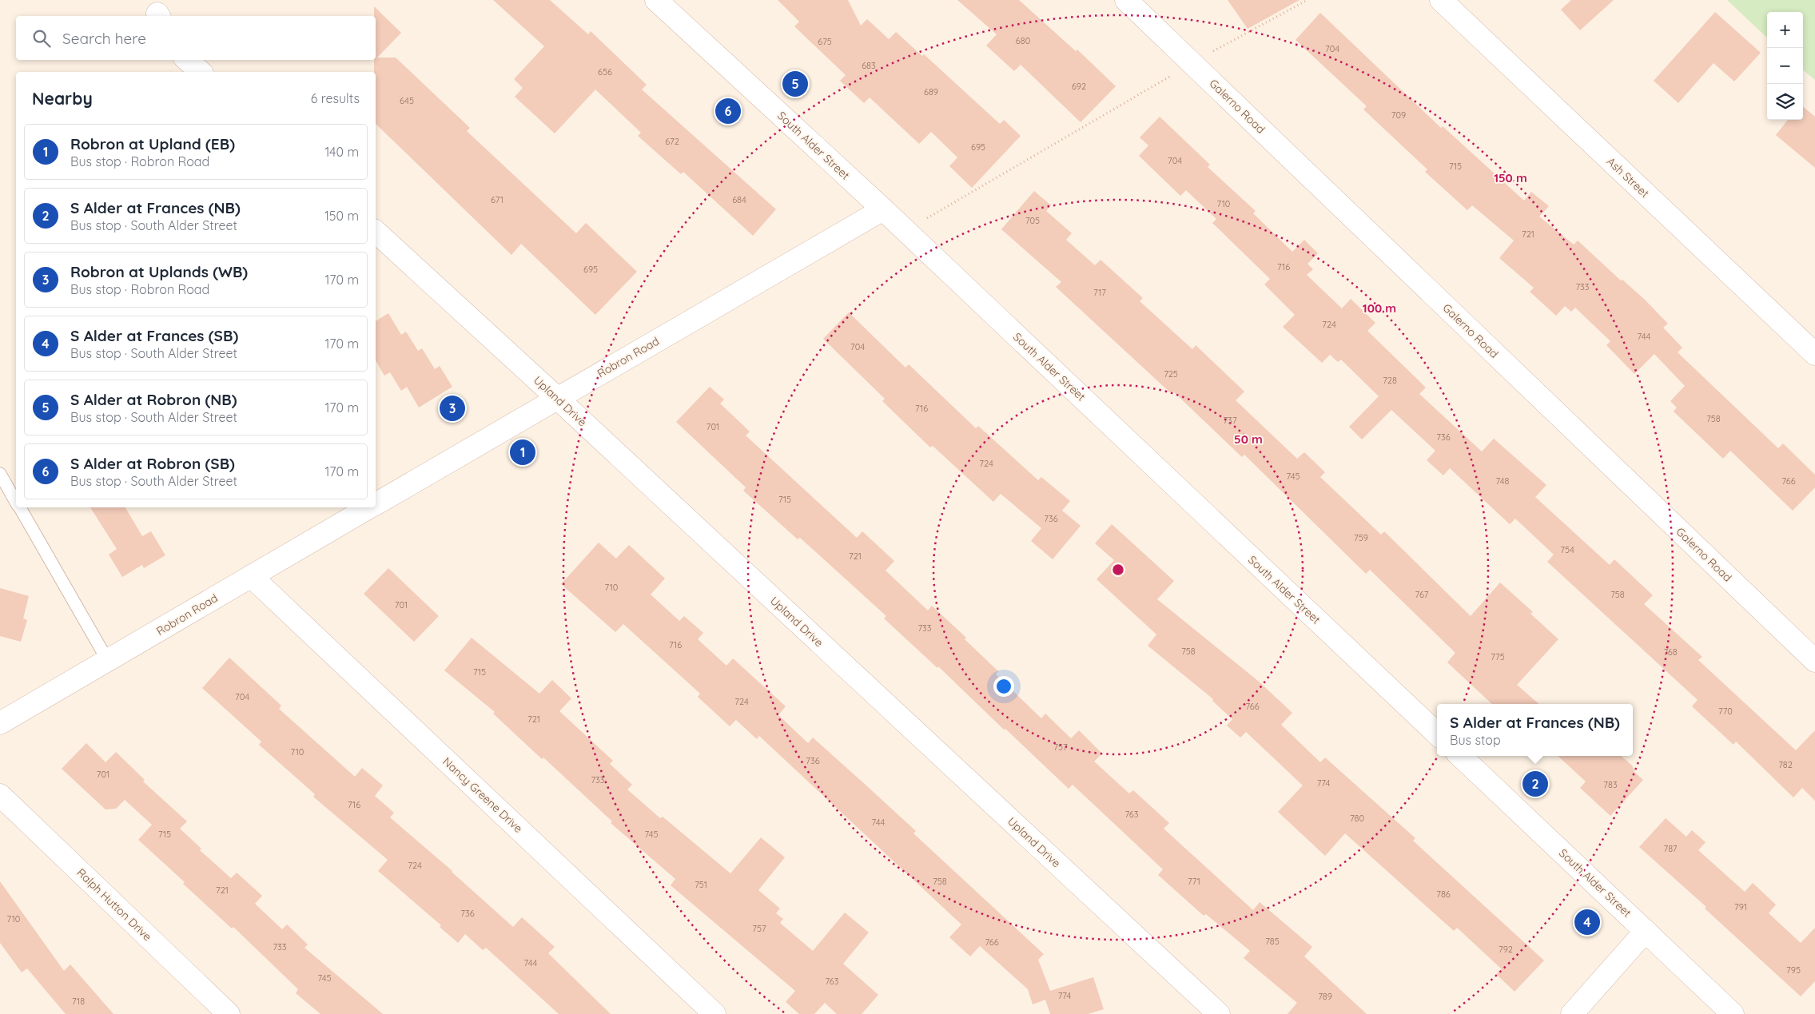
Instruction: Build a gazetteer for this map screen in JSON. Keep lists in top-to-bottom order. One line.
{"streets":{"street":["Galerno Road","South Alder Street","Ash Street","Robron Road","Upland Drive","Nancy Greene Drive","Ralph Hutton Drive"]},"crossings":[["South Alder Street","Robron Road"],["Robron Road","Upland Drive"],["Robron Road","Nancy Greene Drive"]],"house_numbers":["680","675","704","683","656","692","689","645","709","672","695","704","715","671","684","710","705","721","716","695","733","717","724","744","704","725","728","716","758","737","701","736","724","745","748","766","715","736","759","754","721","710","767","758","701","733","716","758","768","775","715","704","724","766","770","721","757","710","736","782","701","733","774","783","716","763","780","744","715","745","787","724","758","771","751","721","786","791","736","710","757","785","766","733","792","744","795","745","763","774","789","718"],"page":{"map_buttons":["+","−"],"search":"Search here","pins":["5","6","3","1","2","4"],"heading":["Nearby","6 results"],"list":[{"mark":"1","name":"Robron at Upland (EB)","note":"Bus stop · Robron Road","value":"140 m"},{"mark":"2","name":"S Alder at Frances (NB)","note":"Bus stop · South Alder Street","value":"150 m"},{"mark":"3","name":"Robron at Uplands (WB)","note":"Bus stop · Robron Road","value":"170 m"},{"mark":"4","name":"S Alder at Frances (SB)","note":"Bus stop · South Alder Street","value":"170 m"},{"mark":"5","name":"S Alder at Robron (NB)","note":"Bus stop · South Alder Street","value":"170 m"},{"mark":"6","name":"S Alder at Robron (SB)","note":"Bus stop · South Alder Street","value":"170 m"}],"popup":["S Alder at Frances (NB)","Bus stop"]},"rings":["150 m","100 m","50 m"]}
